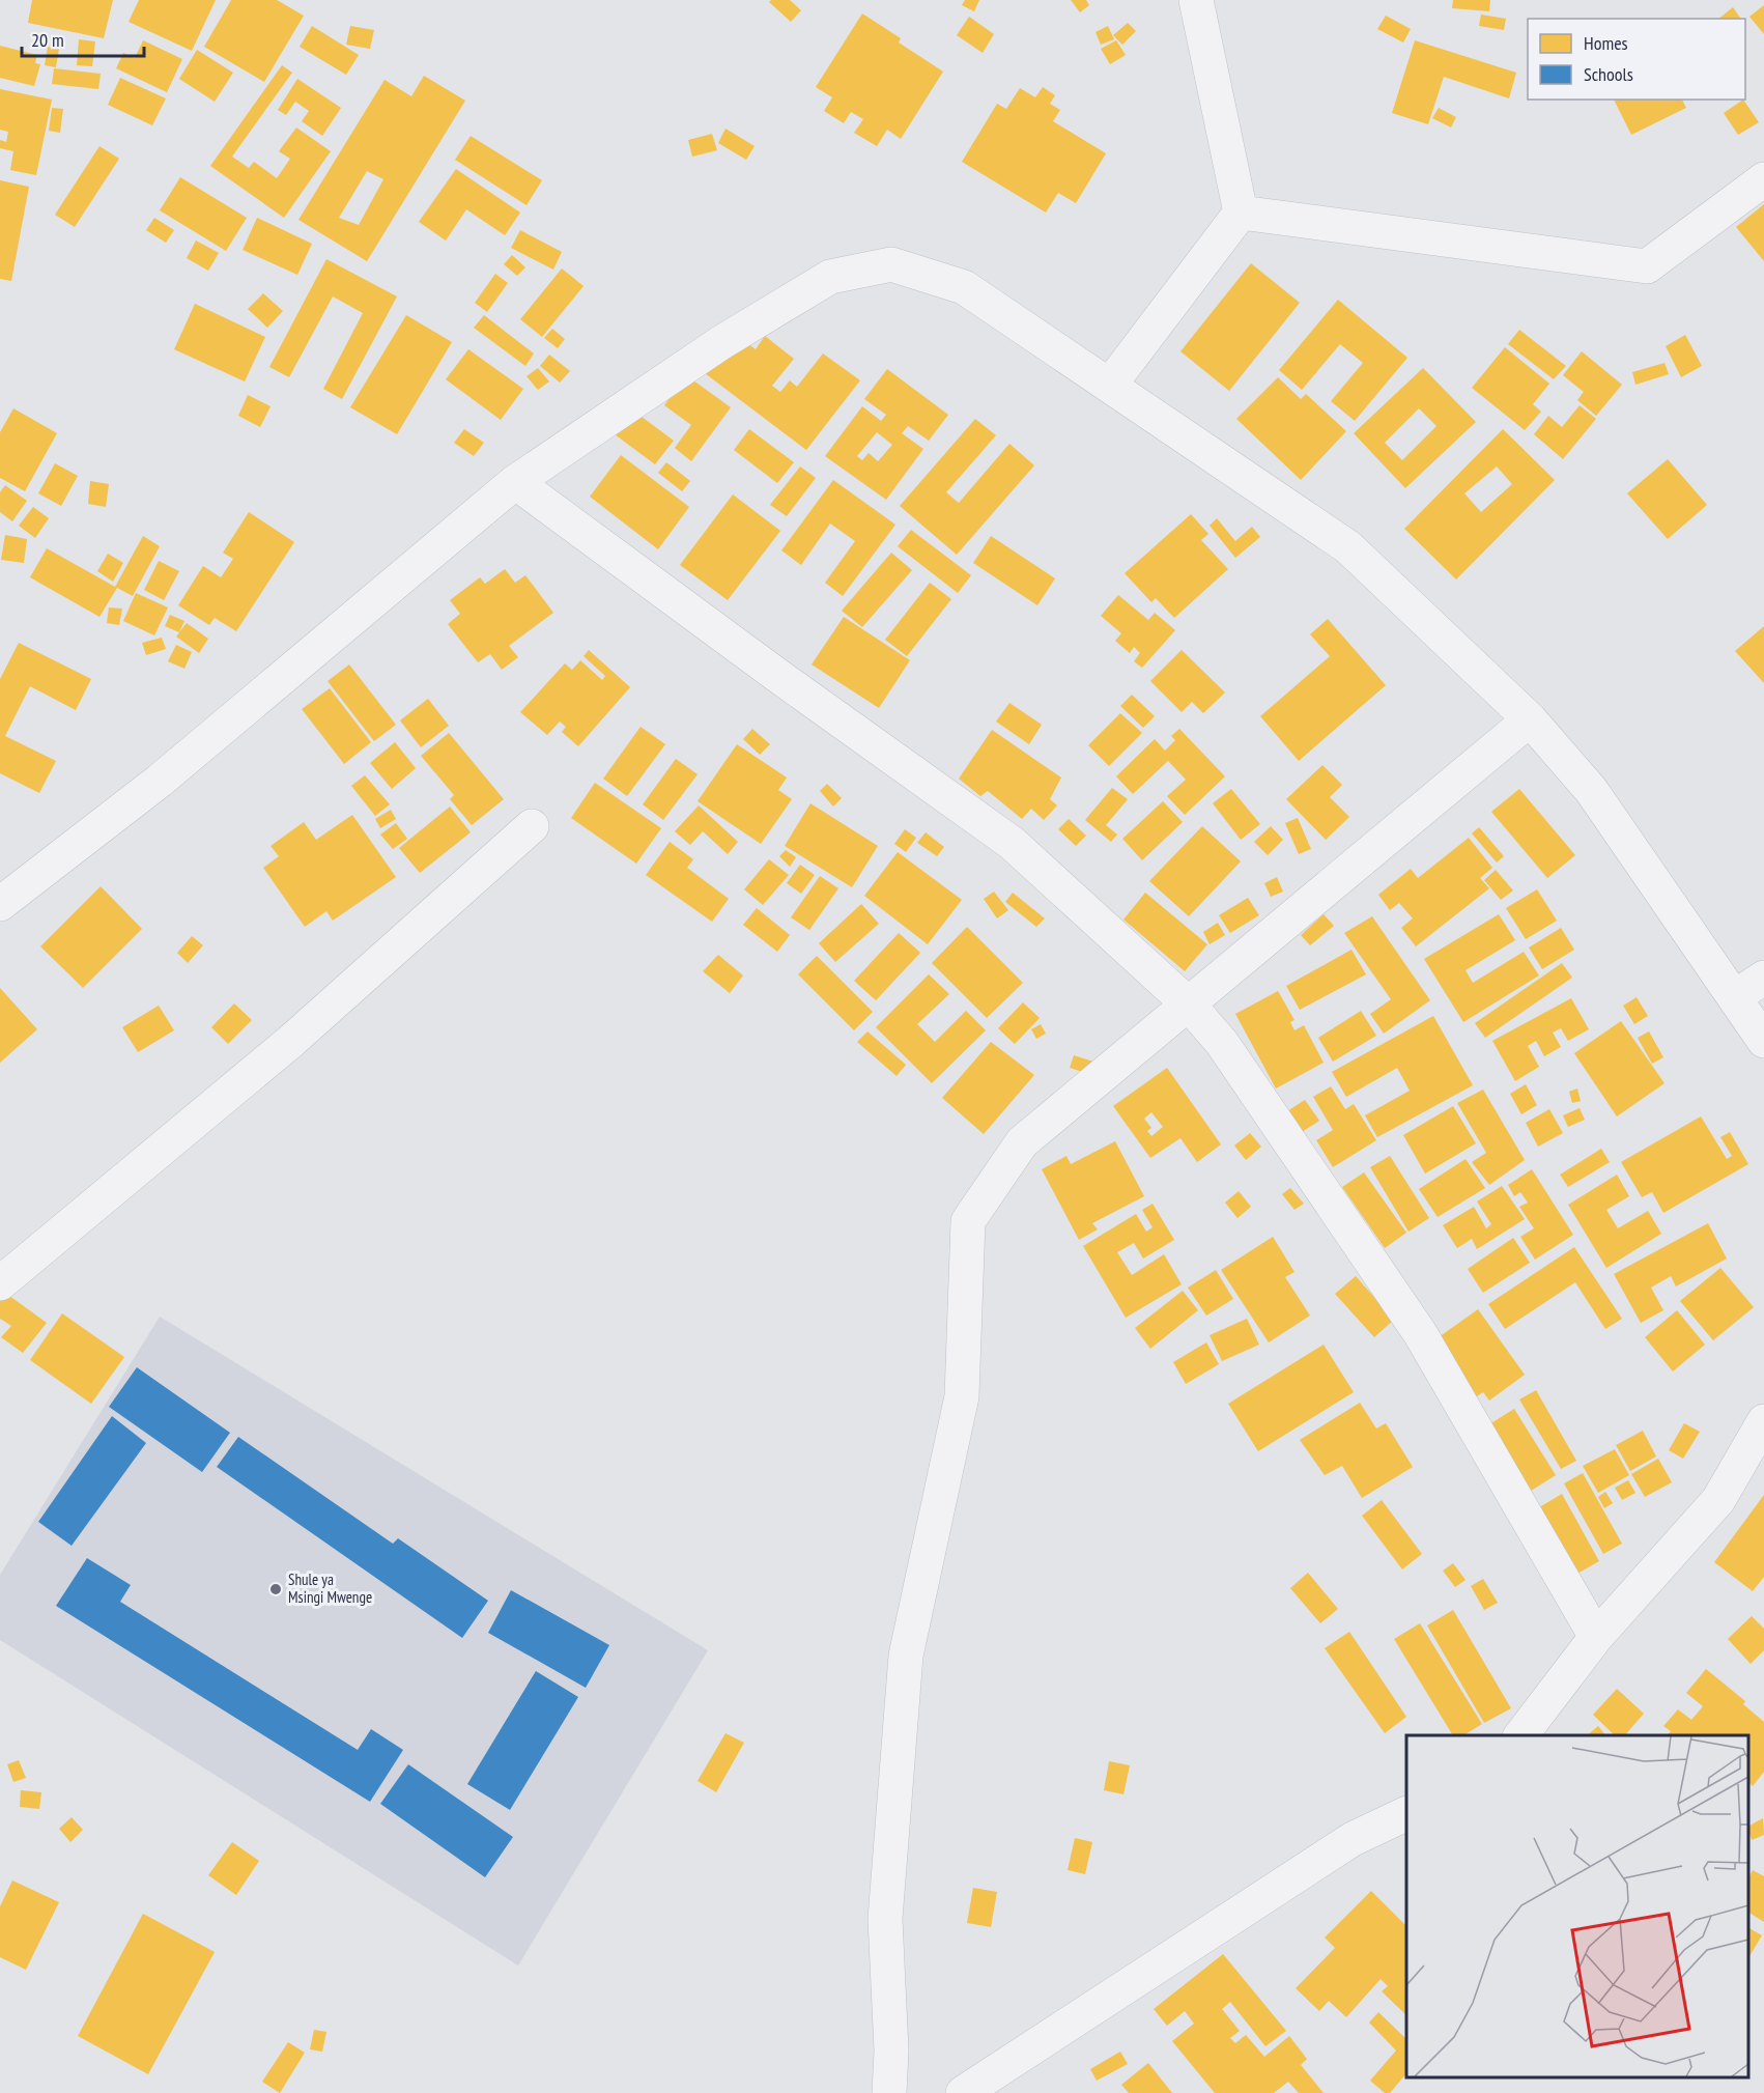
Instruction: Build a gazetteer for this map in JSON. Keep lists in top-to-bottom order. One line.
{"places":["Shule ya Msingi Mwenge"],"legend":["Homes","Schools"],"scale_bar":"20 m"}
